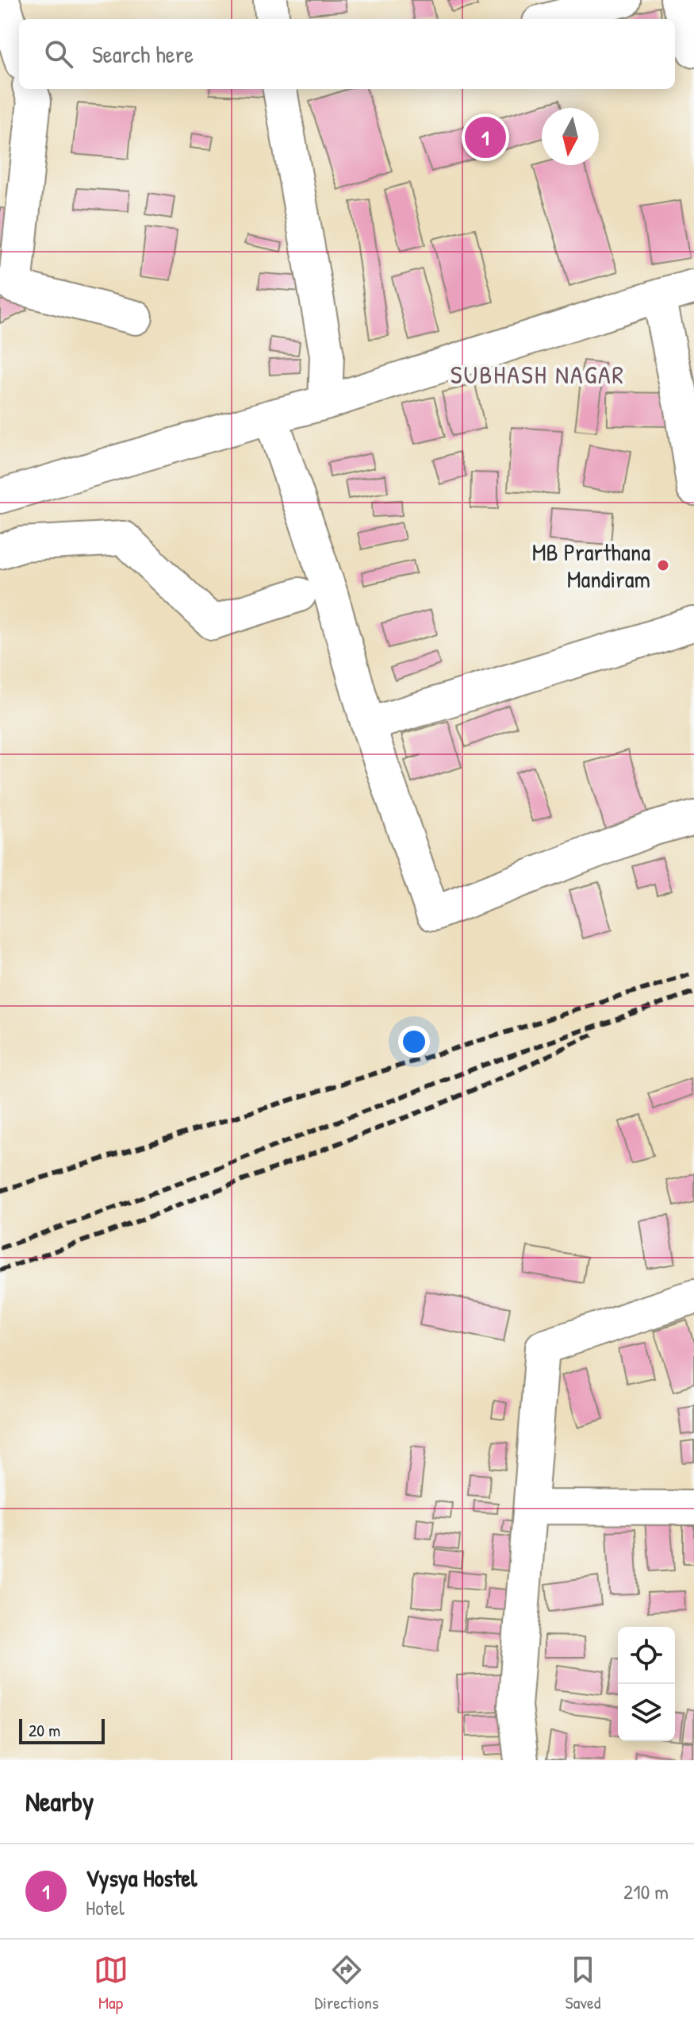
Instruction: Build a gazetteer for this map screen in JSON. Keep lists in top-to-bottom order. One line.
{"districts":["SUBHASH NAGAR"],"places":["MB Prarthana Mandiram"],"scale_bar":"20 m","north":"bottom","page":{"search":"Search here","pins":"1","scale":"20 m","heading":"Nearby","list":[{"mark":"1","name":"Vysya Hostel","note":"Hotel","value":"210 m"}],"nav":["Map","Directions","Saved"]}}
